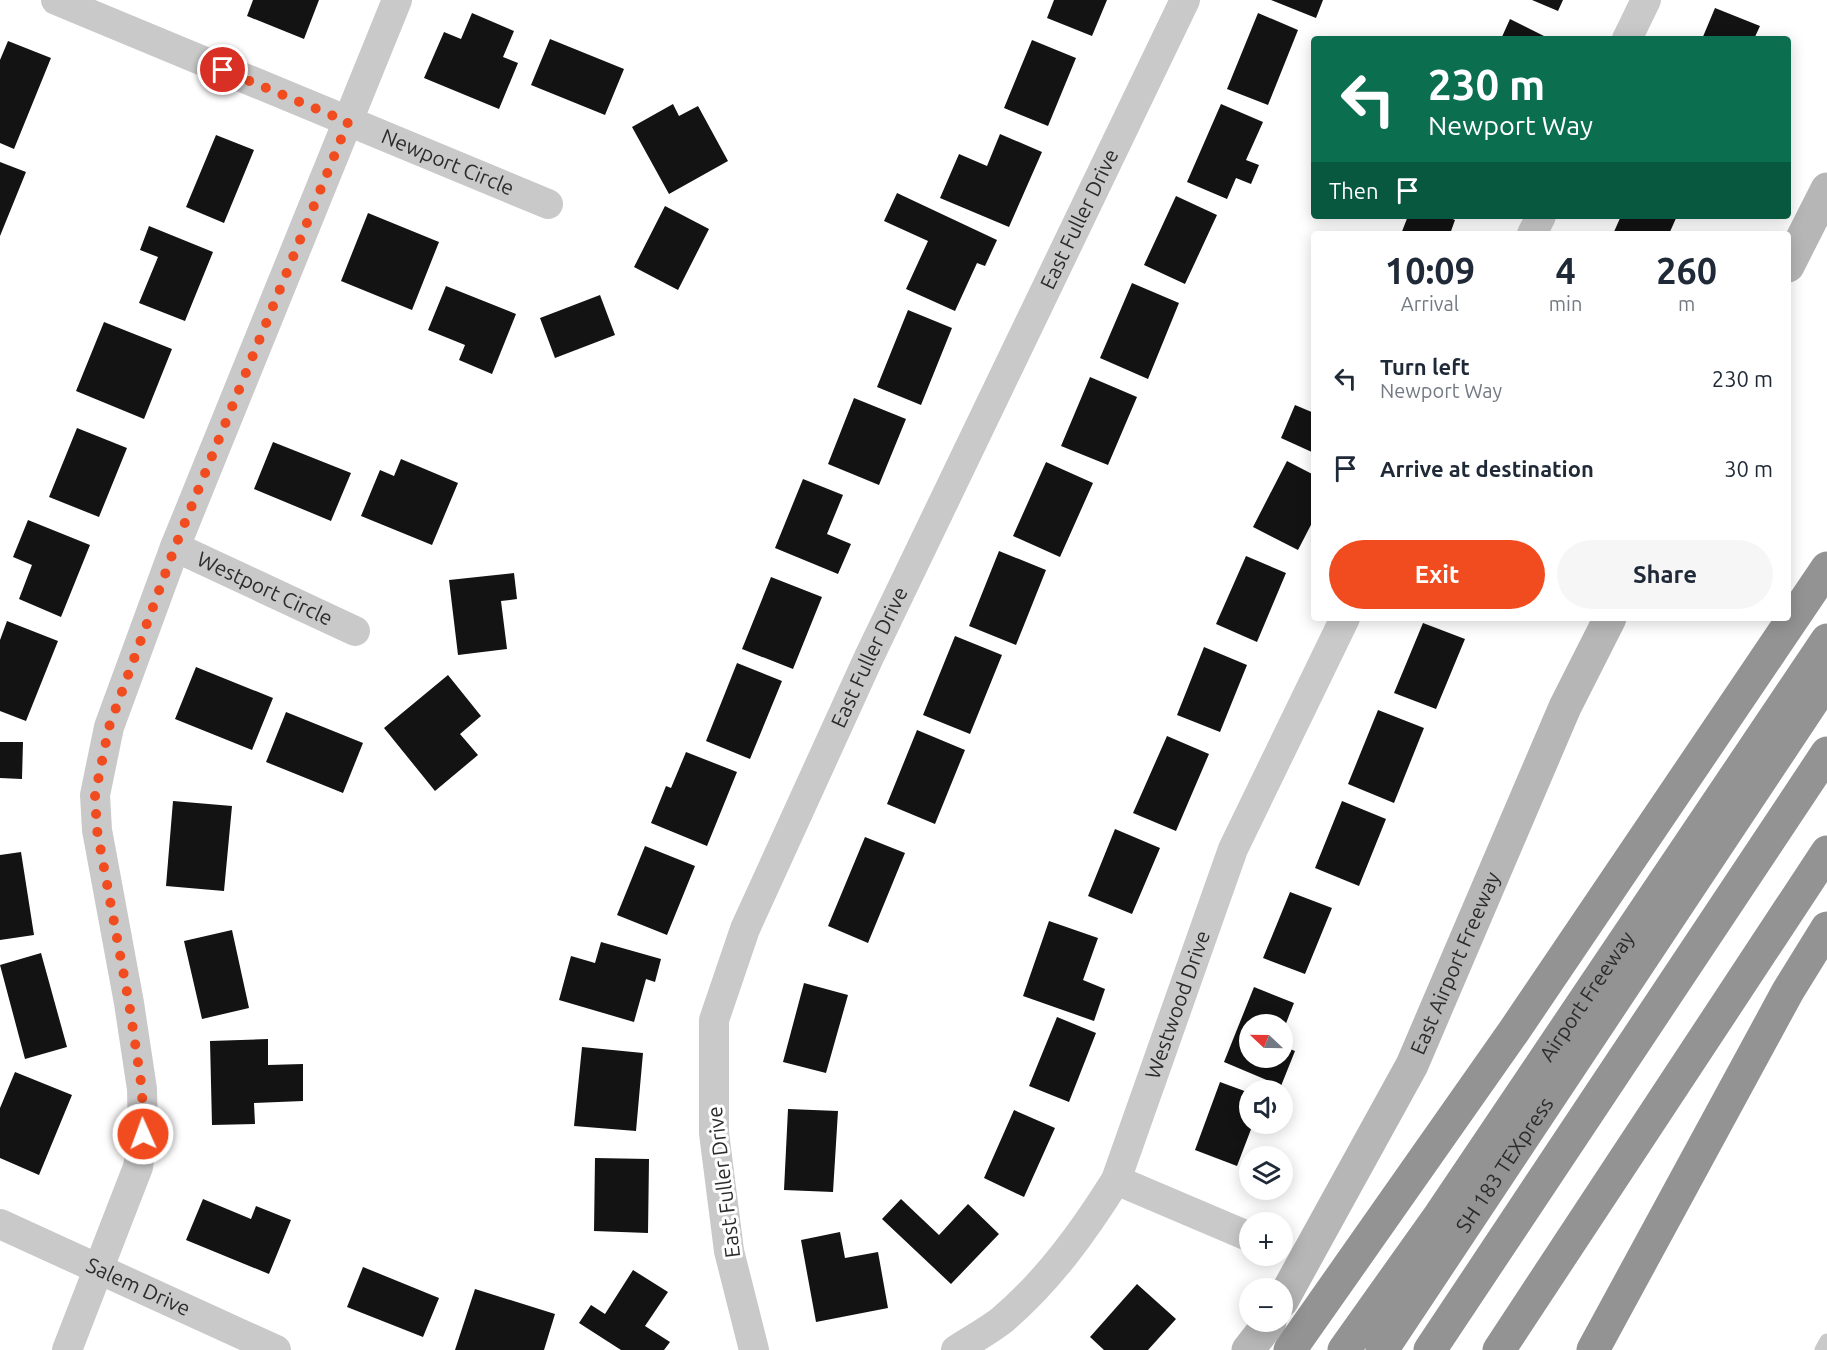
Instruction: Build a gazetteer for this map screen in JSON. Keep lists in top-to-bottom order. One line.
{"streets":{"highway":["Airport Freeway","SH 183 TEXpress"],"main road":["East Airport Freeway"],"street":["Newport Circle","East Fuller Drive","Westport Circle","Westwood Drive","Salem Drive"]},"north":"left","page":{"turn":["230 m","Newport Way"],"then":"Then","eta":["10:09","Arrival","4","min","260","m"],"list":[{"name":"Turn left","note":"Newport Way","value":"230 m"},{"name":"Arrive at destination","value":"30 m"}],"buttons":["Exit","Share"],"map_buttons":["+","−"]}}
